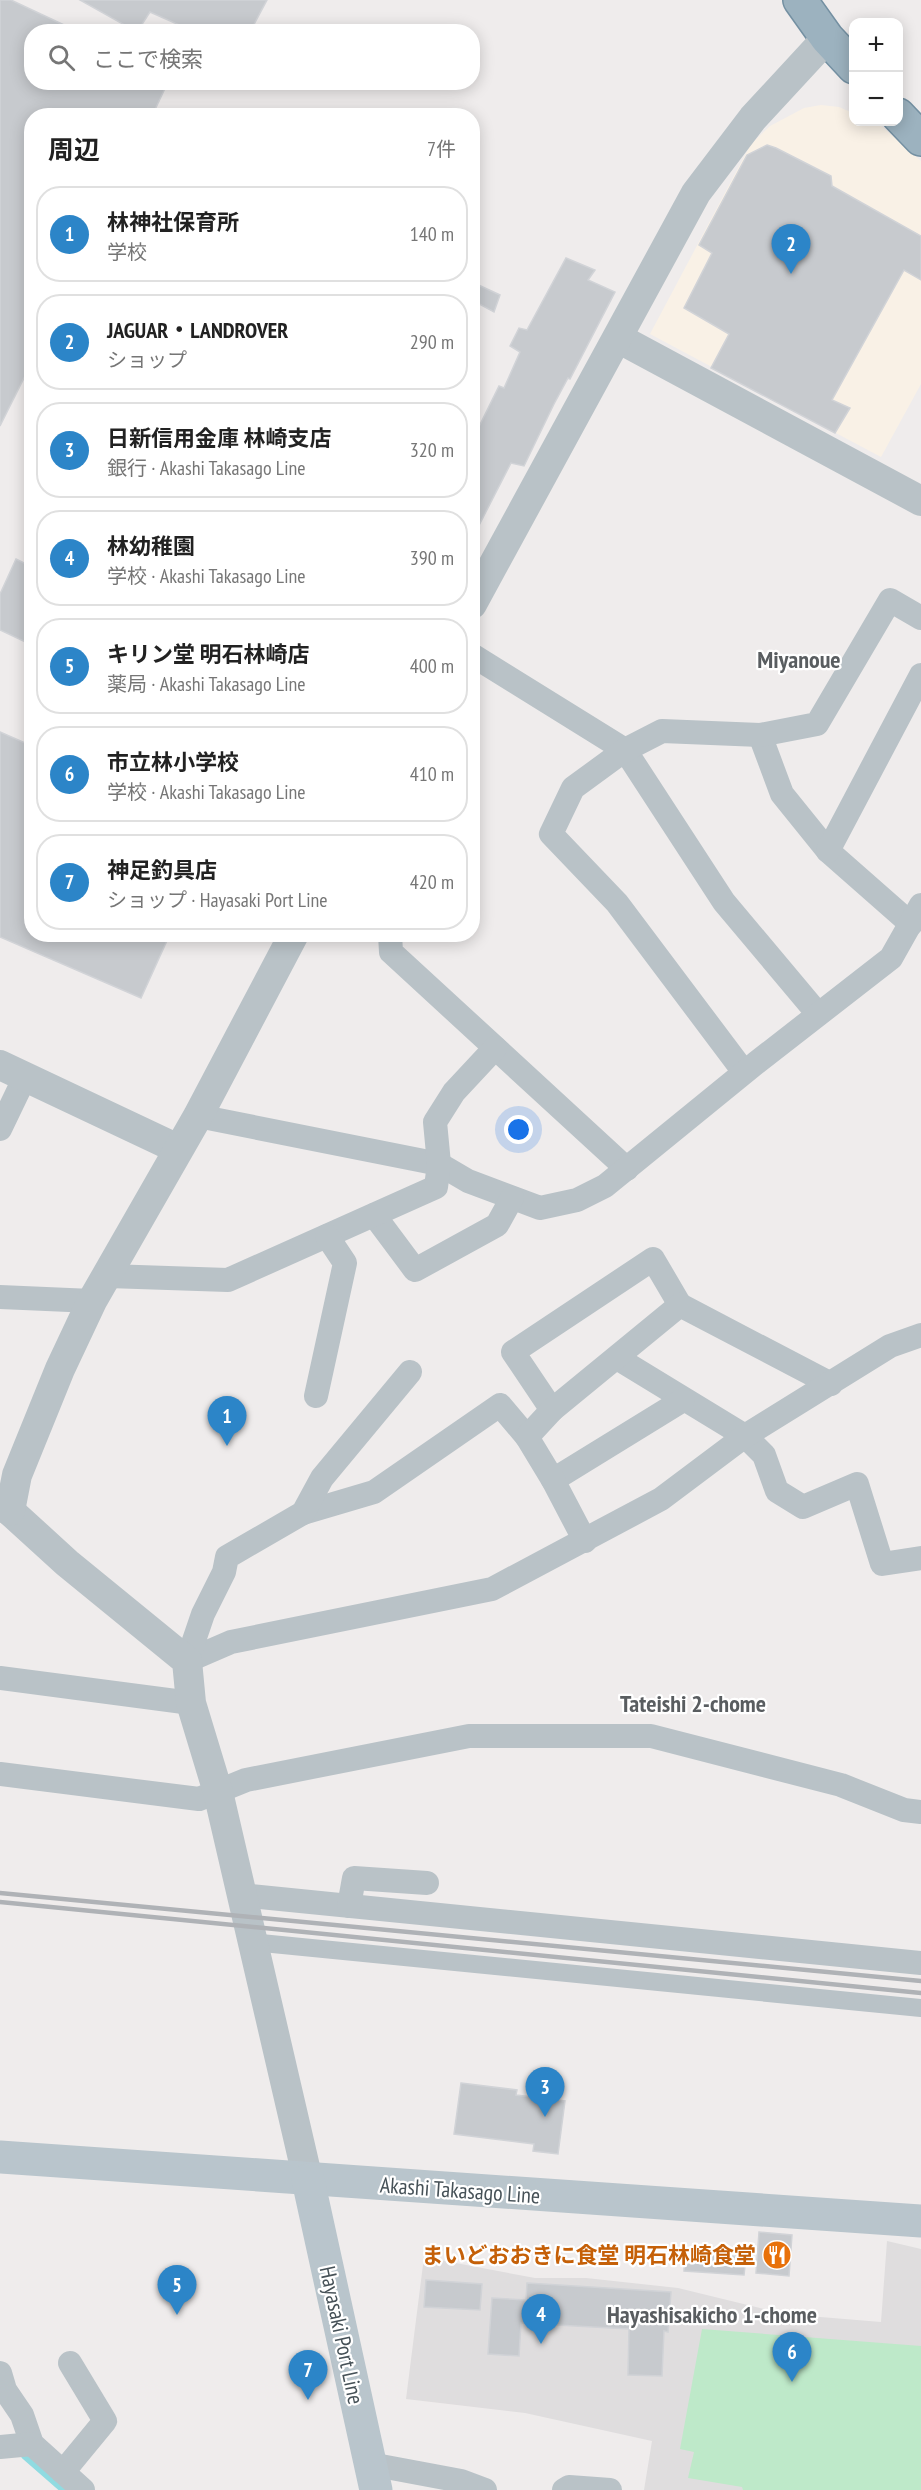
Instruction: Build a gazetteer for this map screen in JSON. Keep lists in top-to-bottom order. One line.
{"streets":{"main road":["Akashi Takasago Line","Hayasaki Port Line"]},"crossings":[["Akashi Takasago Line","Hayasaki Port Line"]],"districts":["Miyanoue","Tateishi 2-chome","Hayashisakicho 1-chome"],"places":{"restaurant":["まいどおおきに食堂 明石林崎食堂"]},"page":{"map_buttons":["+","−"],"search":"ここで検索","heading":["周辺","7件"],"list":[{"mark":"1","name":"林神社保育所","note":"学校","value":"140 m"},{"mark":"2","name":"JAGUAR・LANDROVER","note":"ショップ","value":"290 m"},{"mark":"3","name":"日新信用金庫 林崎支店","note":"銀行 · Akashi Takasago Line","value":"320 m"},{"mark":"4","name":"林幼稚園","note":"学校 · Akashi Takasago Line","value":"390 m"},{"mark":"5","name":"キリン堂 明石林崎店","note":"薬局 · Akashi Takasago Line","value":"400 m"},{"mark":"6","name":"市立林小学校","note":"学校 · Akashi Takasago Line","value":"410 m"},{"mark":"7","name":"神足釣具店","note":"ショップ · Hayasaki Port Line","value":"420 m"}],"pins":["2","1","3","5","4","6","7"]}}
